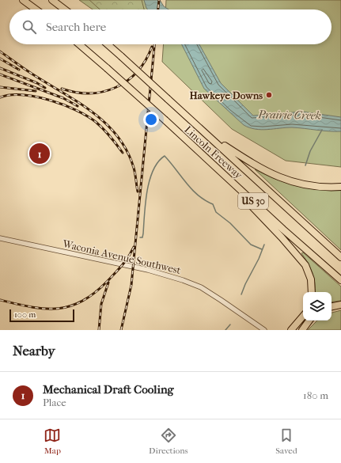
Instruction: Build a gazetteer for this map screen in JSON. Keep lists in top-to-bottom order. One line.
{"streets":{"highway":["Lincoln Freeway","US 30"],"street":["Waconia Avenue Southwest"]},"water":["Prairie Creek"],"places":["Hawkeye Downs"],"scale_bar":"100 m","page":{"search":"Search here","pins":"1","scale":"100 m","heading":"Nearby","list":[{"mark":"1","name":"Mechanical Draft Cooling","note":"Place","value":"180 m"}],"nav":["Map","Directions","Saved"]}}
